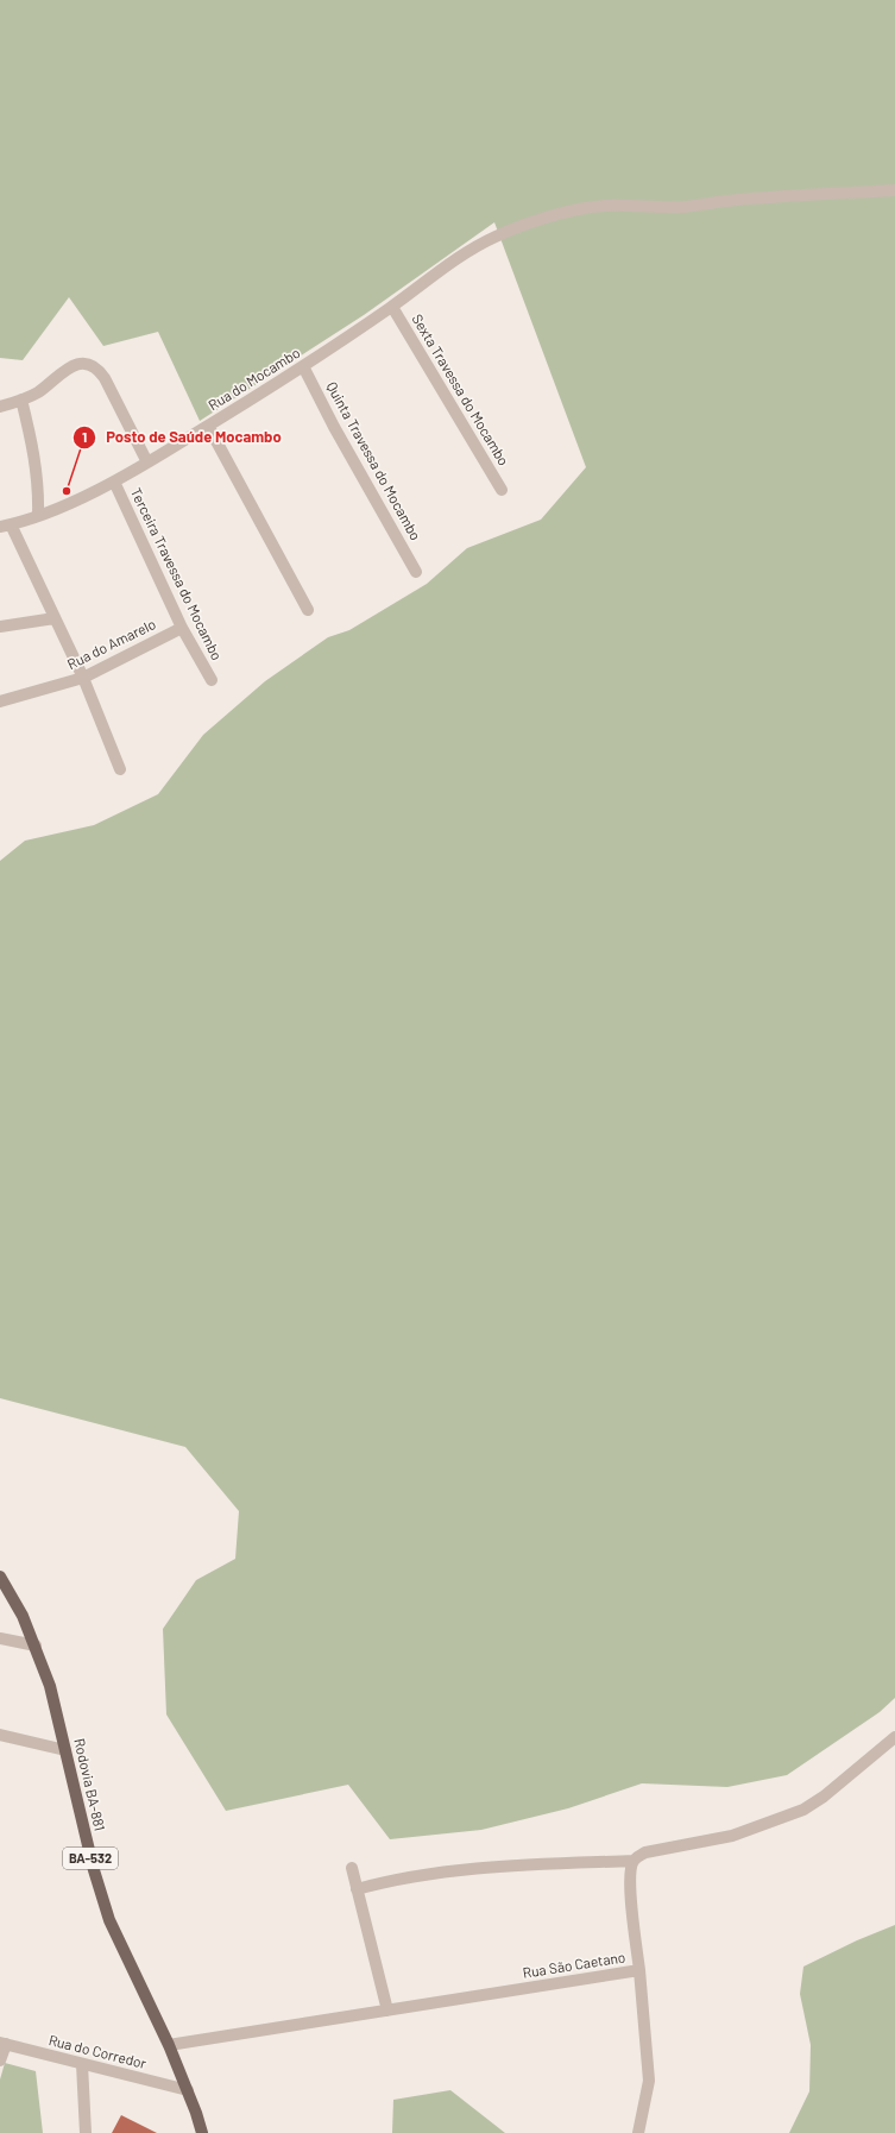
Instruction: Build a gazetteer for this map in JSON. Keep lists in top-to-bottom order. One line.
{"streets":{"main road":["Rodovia BA-881","BA-532"],"street":["Rua do Mocambo","Sexta Travessa do Mocambo","Quinta Travessa do Mocambo","Terceira Travessa do Mocambo","Rua do Amarelo","Rua São Caetano","Rua do Corredor"]},"crossings":[["Rua do Mocambo","Sexta Travessa do Mocambo"],["Rua do Mocambo","Quinta Travessa do Mocambo"],["Rua do Mocambo","Terceira Travessa do Mocambo"],["Terceira Travessa do Mocambo","Rua do Amarelo"],["Rodovia BA-881","Rua São Caetano"],["Rodovia BA-881","Rua do Corredor"]],"places":["Posto de Saúde Mocambo"]}
